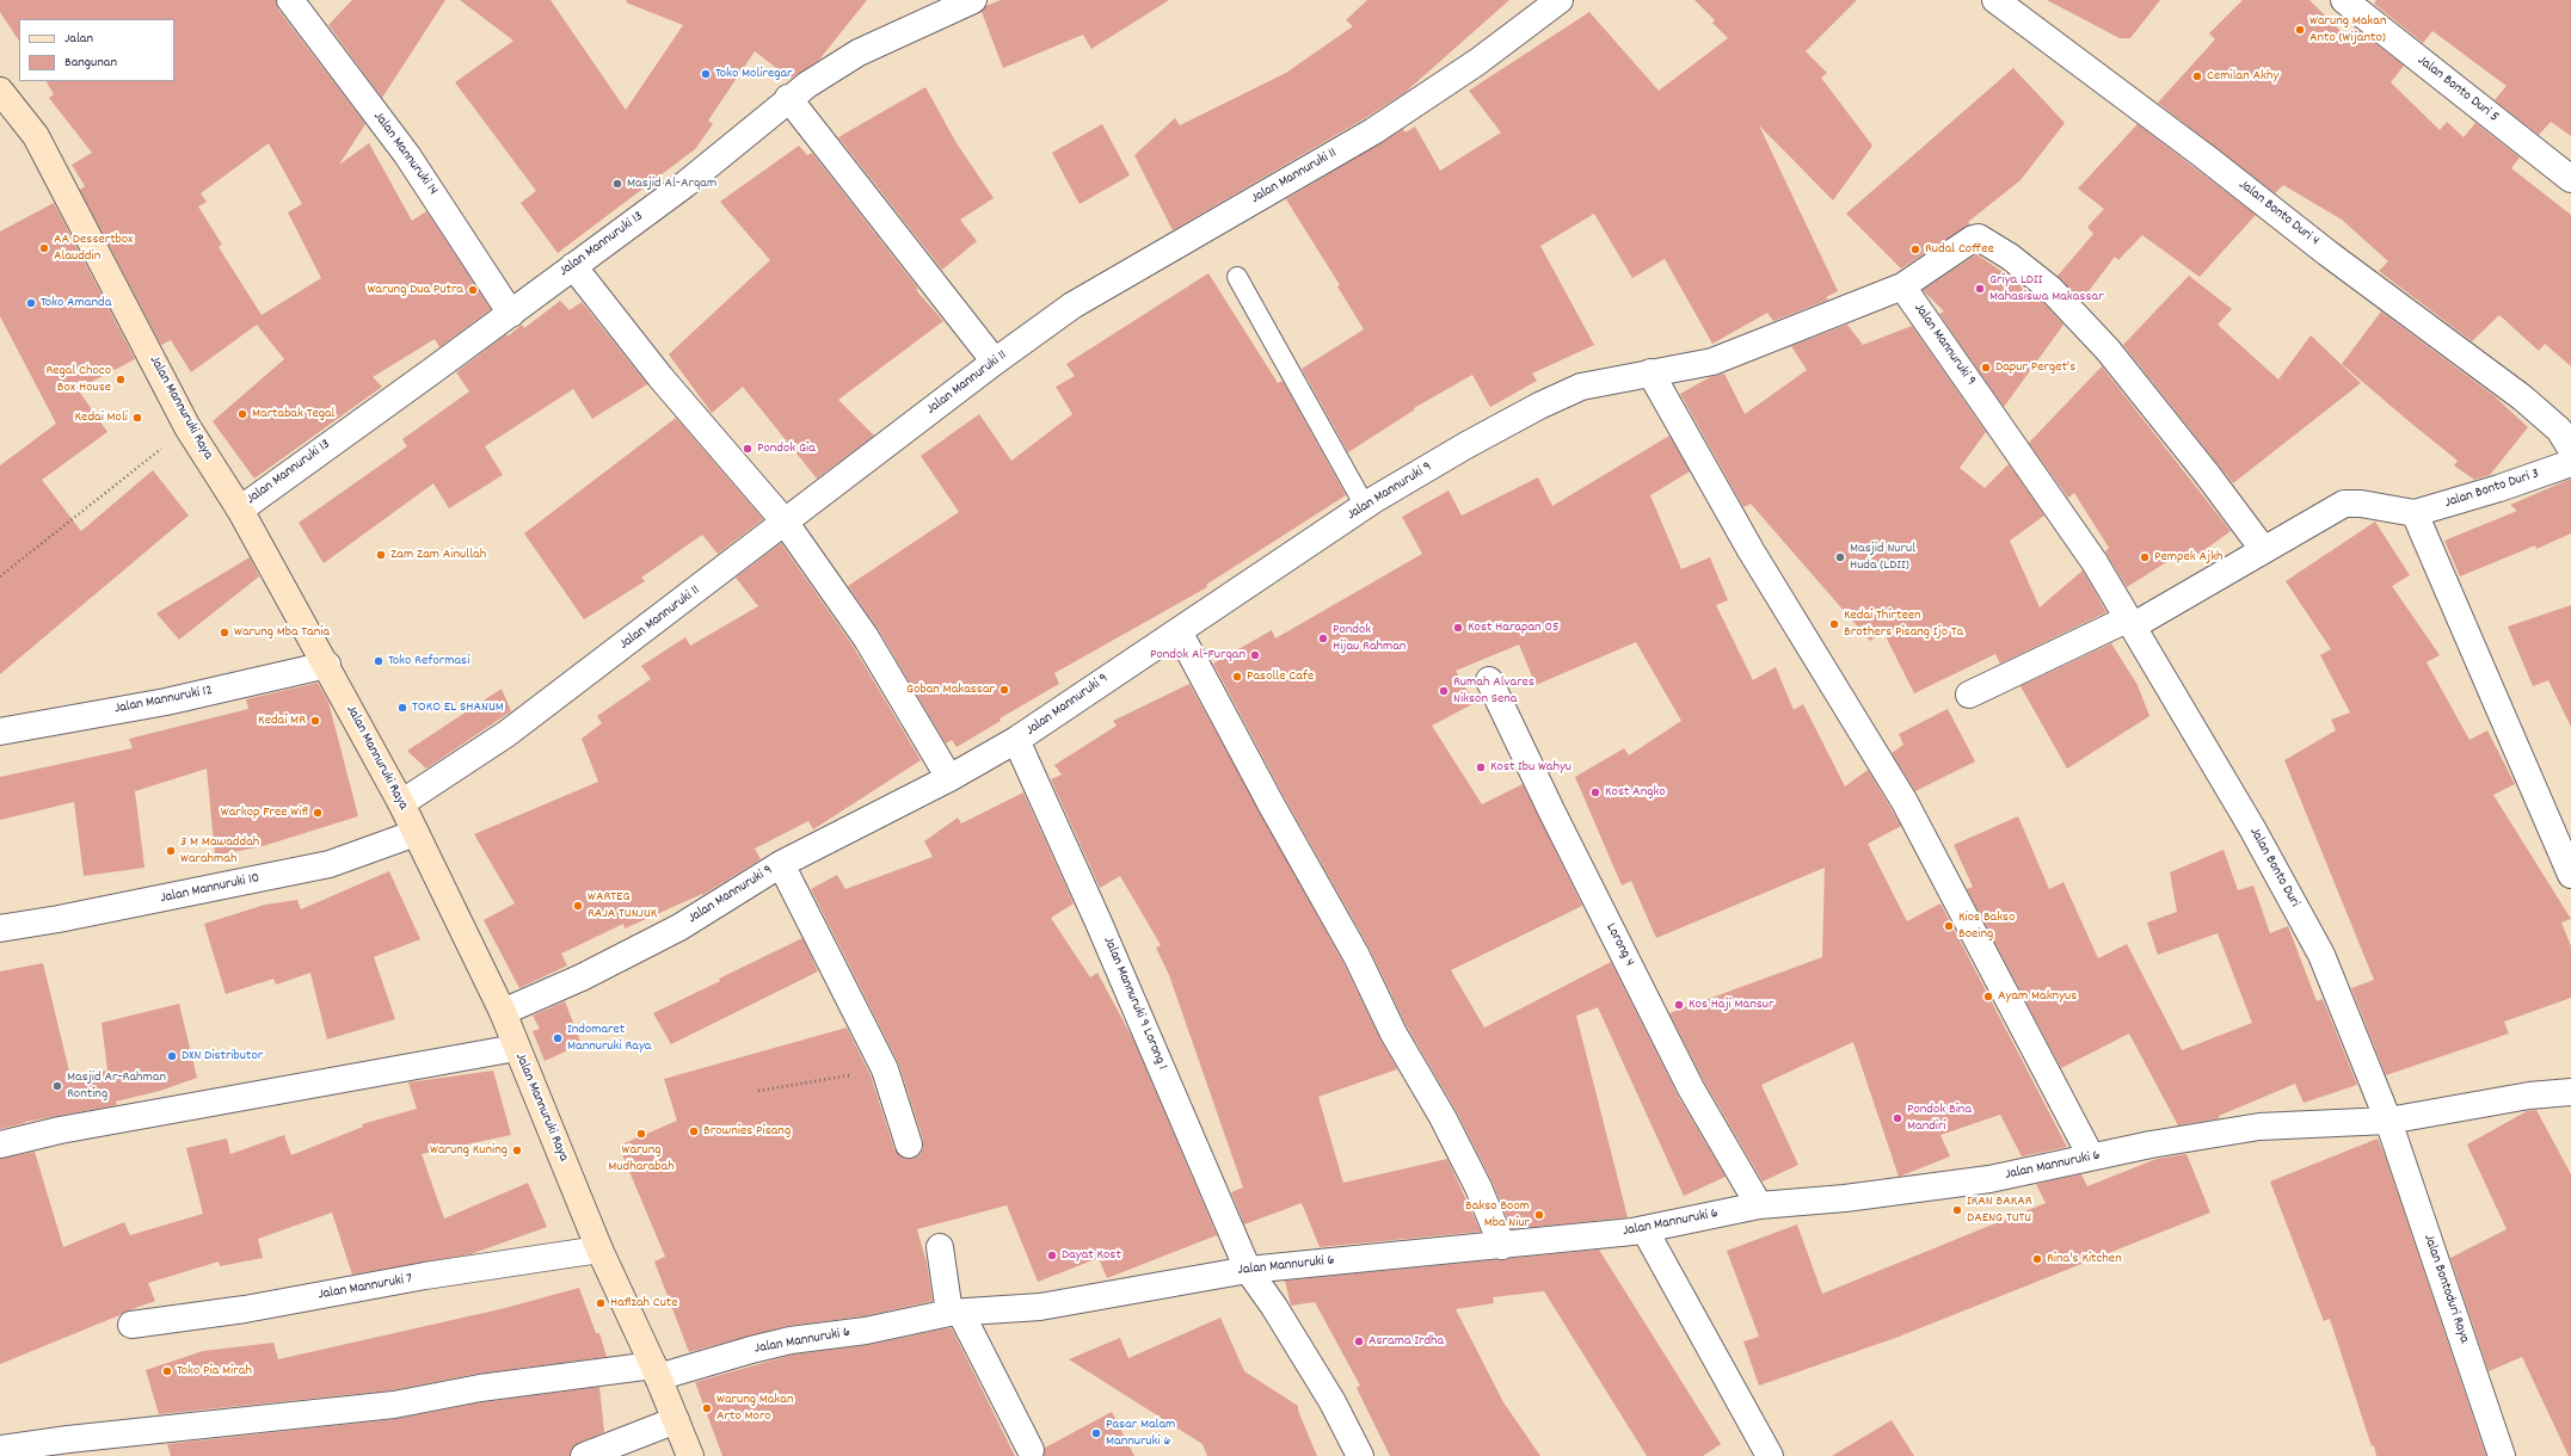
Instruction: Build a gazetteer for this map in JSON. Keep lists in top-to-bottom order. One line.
{"streets":{"street":["Jalan Bonto Duri 5","Jalan Mannuruki 14","Jalan Mannuruki 11","Jalan Bonto Duri 4","Jalan Mannuruki 13","Jalan Mannuruki 9","Jalan Mannuruki Raya","Jalan Bonto Duri 3","Jalan Mannuruki 12","Jalan Bonto Duri","Jalan Mannuruki 10","Lorong 4","Jalan Mannuruki 9 Lorong 1","Jalan Mannuruki 6","Jalan Mannuruki 7","Jalan Bontoduri Raya"]},"crossings":[["Jalan Mannuruki 14","Jalan Mannuruki 13"],["Jalan Mannuruki 11","Jalan Mannuruki Raya"],["Jalan Mannuruki 13","Jalan Mannuruki Raya"],["Jalan Mannuruki 9","Jalan Mannuruki Raya"],["Jalan Mannuruki 9","Jalan Bonto Duri"],["Jalan Mannuruki 9","Jalan Mannuruki 9 Lorong 1"],["Jalan Mannuruki Raya","Jalan Mannuruki 12"],["Jalan Mannuruki Raya","Jalan Mannuruki 10"],["Jalan Mannuruki Raya","Jalan Mannuruki 6"],["Jalan Mannuruki Raya","Jalan Mannuruki 7"],["Jalan Bonto Duri","Jalan Mannuruki 6"],["Jalan Bonto Duri","Jalan Bontoduri Raya"],["Lorong 4","Jalan Mannuruki 6"],["Jalan Mannuruki 9 Lorong 1","Jalan Mannuruki 6"],["Jalan Mannuruki 6","Jalan Bontoduri Raya"]],"places":["Warung Makan Anto (Wijanto)","Toko Moliregar","Cemilan Akhy","Masjid Al-Arqam","AA Dessertbox Alauddin","Rudal Coffee","Griya LDII Mahasiswa Makassar","Warung Dua Putra","Toko Amanda","Dapur Perget's","Regal Choco Box House","Martabak Tegal","Kedai Moli","Pondok Gia","Zam Zam Ainullah","Masjid Nurul Huda (LDII)","Pempek Ajkh","Kedai Thirteen Brothers Pisang Ijo Ta","Kost Harapan 05","Warung Mba Tania","Pondok Hijau Rahman","Pondok Al-Furqan","Toko Reformasi","Pasolle Cafe","Goban Makassar","Rumah Alvares Nikson Sena","TOKO EL SHANUM","Kedai MR","Kost Ibu Wahyu","Kost Angko","Warkop Free Wifi","3 M Mawaddah Warahmah","WARTEG RAJA TUNJUK","Kios Bakso Boeing","Ayam Maknyus","Kos Haji Mansur","Indomaret Mannuruki Raya","DXN Distributor","Masjid Ar-Rahman Ronting","Pondok Bina Mandiri","Brownies Pisang","Warung Mudharabah","Warung Kuning","IKAN BAKAR DAENG TUTU","Bakso Boom Mba Niur","Dayat Kost","Rina's Kitchen","Hafizah Cute","Asrama Irdha","Toko Pia Mirah","Warung Makan Arto Moro","Pasar Malam Mannuruki 6"],"legend":["Jalan","Bangunan"]}
